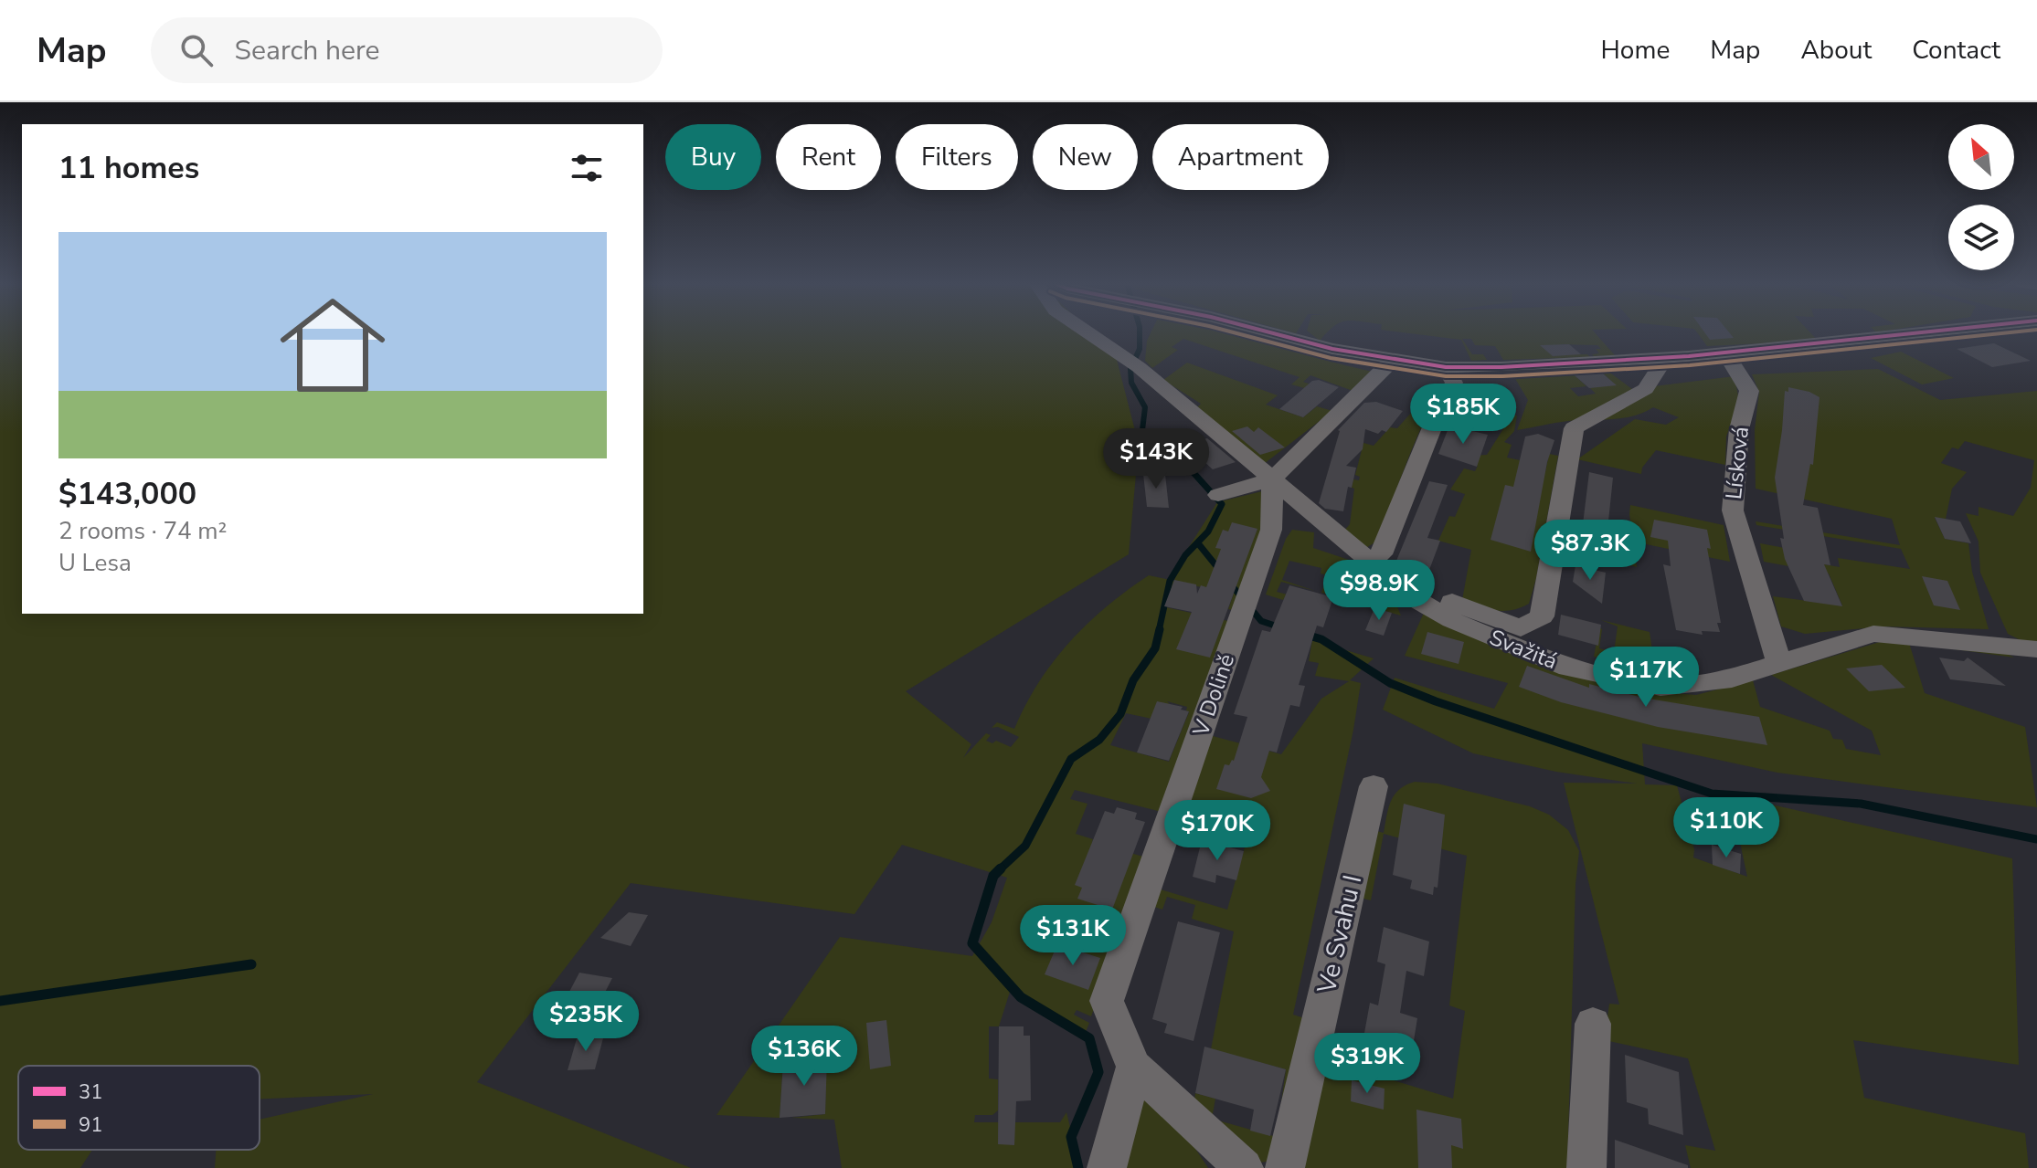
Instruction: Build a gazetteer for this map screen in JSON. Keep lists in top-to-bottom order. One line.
{"streets":{"street":["Lísková","Svažitá","V Dolině","Ve Svahu I"]},"crossings":[["Lísková","Svažitá"],["Svažitá","V Dolině"]],"lines":["transit line 31","transit line 91"],"legend":["31","91"],"north":"top left","page":{"header":"Map","search":"Search here","nav":["Home","Map","About","Contact"],"chip":["Buy","Rent","Filters","New","Apartment"],"heading":"11 homes","list":[{"name":"$143,000","note":"2 rooms · 74 m² · U Lesa"}],"price":["$185K","$143K","$87.3K","$98.9K","$117K","$110K","$170K","$131K","$235K","$136K","$319K"]}}
